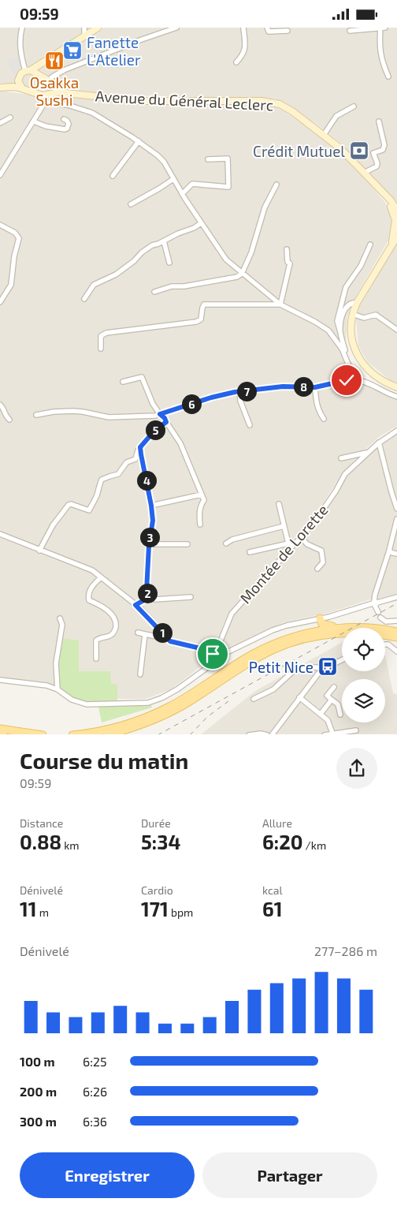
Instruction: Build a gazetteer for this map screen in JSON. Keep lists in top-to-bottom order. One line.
{"streets":{"main road":["Avenue du Général Leclerc"],"street":["Montée de Lorette"]},"places":{"supermarket":["Fanette L'Atelier"],"restaurant":["Osakka Sushi"],"bank":["Crédit Mutuel"],"bus stop":["Petit Nice"]},"page":{"status":"09:59","pins":["8","7","6","5","4","3","2","1"],"heading":["Course du matin","09:59"],"stats":[["Distance","0.88 km"],["Durée","5:34"],["Allure","6:20 /km"],["Dénivelé","11 m"],["Cardio","171 bpm"],["kcal","61"]],"chart":["Dénivelé","277–286 m"],"list":[{"name":"100 m","note":"6:25"},{"name":"200 m","note":"6:26"},{"name":"300 m","note":"6:36"}],"buttons":["Enregistrer","Partager"]}}
